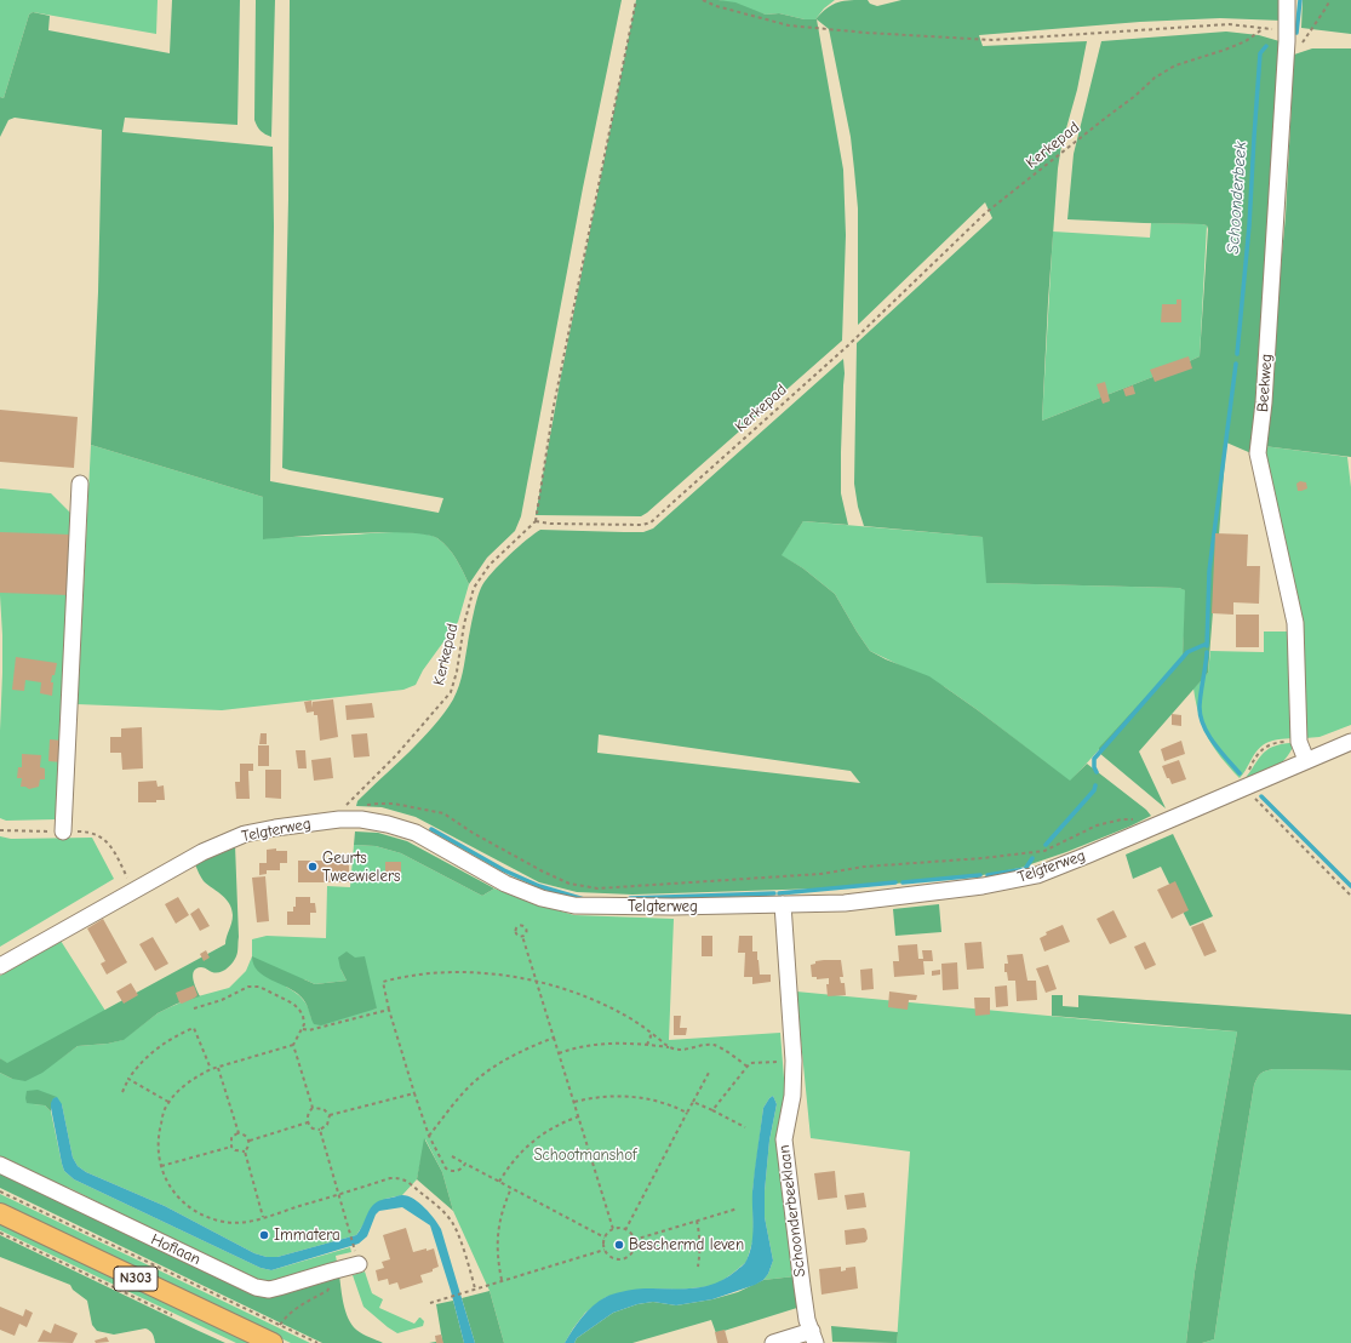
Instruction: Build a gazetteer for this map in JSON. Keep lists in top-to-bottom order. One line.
{"streets":{"main road":["N303"],"street":["Beekweg","Telgterweg","Schoonderbeeklaan","Hoflaan"],"path":["Kerkepad"]},"crossings":[["Beekweg","Telgterweg"],["Telgterweg","Schoonderbeeklaan"]],"water":["Schoonderbeek"],"parks":["Schootmanshof"],"places":["Geurts Tweewielers","Immatera","Beschermd leven"]}
